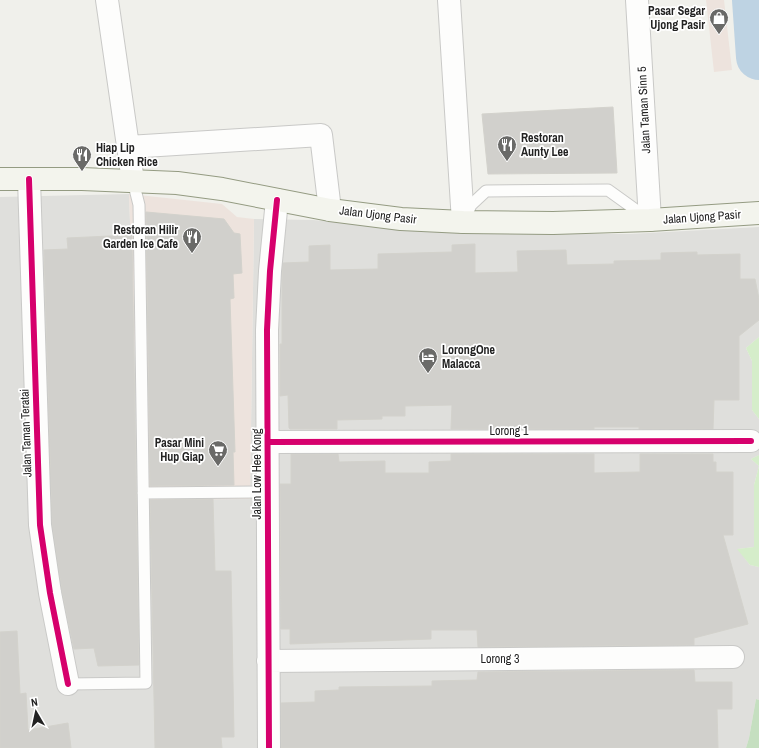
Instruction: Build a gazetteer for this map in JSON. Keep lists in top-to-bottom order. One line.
{"streets":{"main road":["Jalan Ujong Pasir"],"street":["Jalan Taman Sinn 5","Lorong 1","Jalan Taman Teratai","Jalan Low Hee Kong","Lorong 3"]},"crossings":[["Jalan Taman Sinn 5","Jalan Ujong Pasir"],["Jalan Ujong Pasir","Jalan Taman Teratai"],["Jalan Ujong Pasir","Jalan Low Hee Kong"],["Lorong 1","Jalan Low Hee Kong"],["Jalan Low Hee Kong","Lorong 3"]],"places":{"shop":["Pasar Segar Ujong Pasir"],"restaurant":["Restoran Aunty Lee","Hiap Lip Chicken Rice","Restoran Hilir Garden Ice Cafe"],"hotel":["LorongOne Malacca"],"supermarket":["Pasar Mini Hup Giap"]},"north":"top"}
